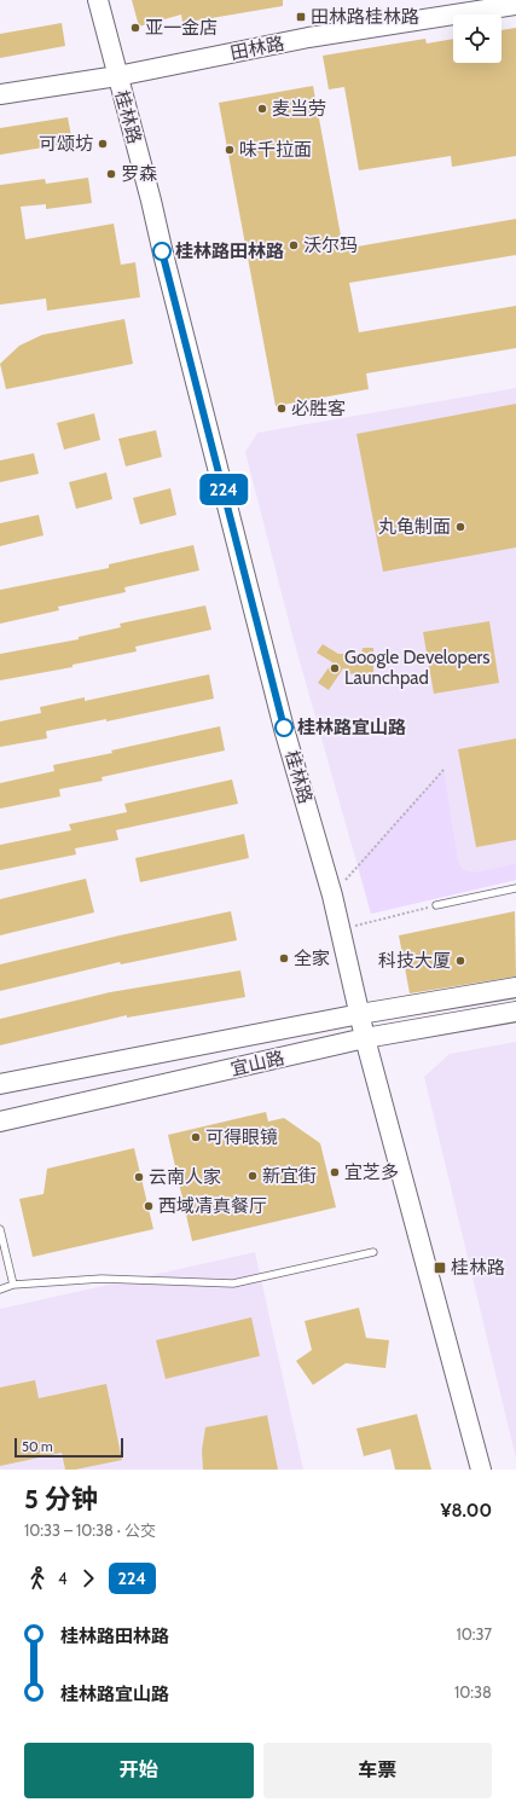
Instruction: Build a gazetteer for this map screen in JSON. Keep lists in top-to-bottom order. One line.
{"streets":{"main road":["田林路","桂林路","宜山路"]},"crossings":[["田林路","桂林路"],["桂林路","宜山路"]],"places":{"transit":["田林路桂林路","桂林路"],"other":["亚一金店","麦当劳","可颂坊","味千拉面","罗森","沃尔玛","桂林路田林路","必胜客","丸龟制面","Google Developers Launchpad","桂林路宜山路","全家","科技大厦","可得眼镜","宜芝多","新宜街","云南人家","西域凊真餐厅"]},"lines":["bus line 224"],"scale_bar":"50 m","page":{"on_map":"224","scale":"50 m","heading":["5 分钟","10:33 – 10:38 · 公交","¥8.00"],"legs":["4","224"],"list":[{"name":"桂林路田林路","value":"10:37"},{"name":"桂林路宜山路","value":"10:38"}],"buttons":["开始","车票"]}}
